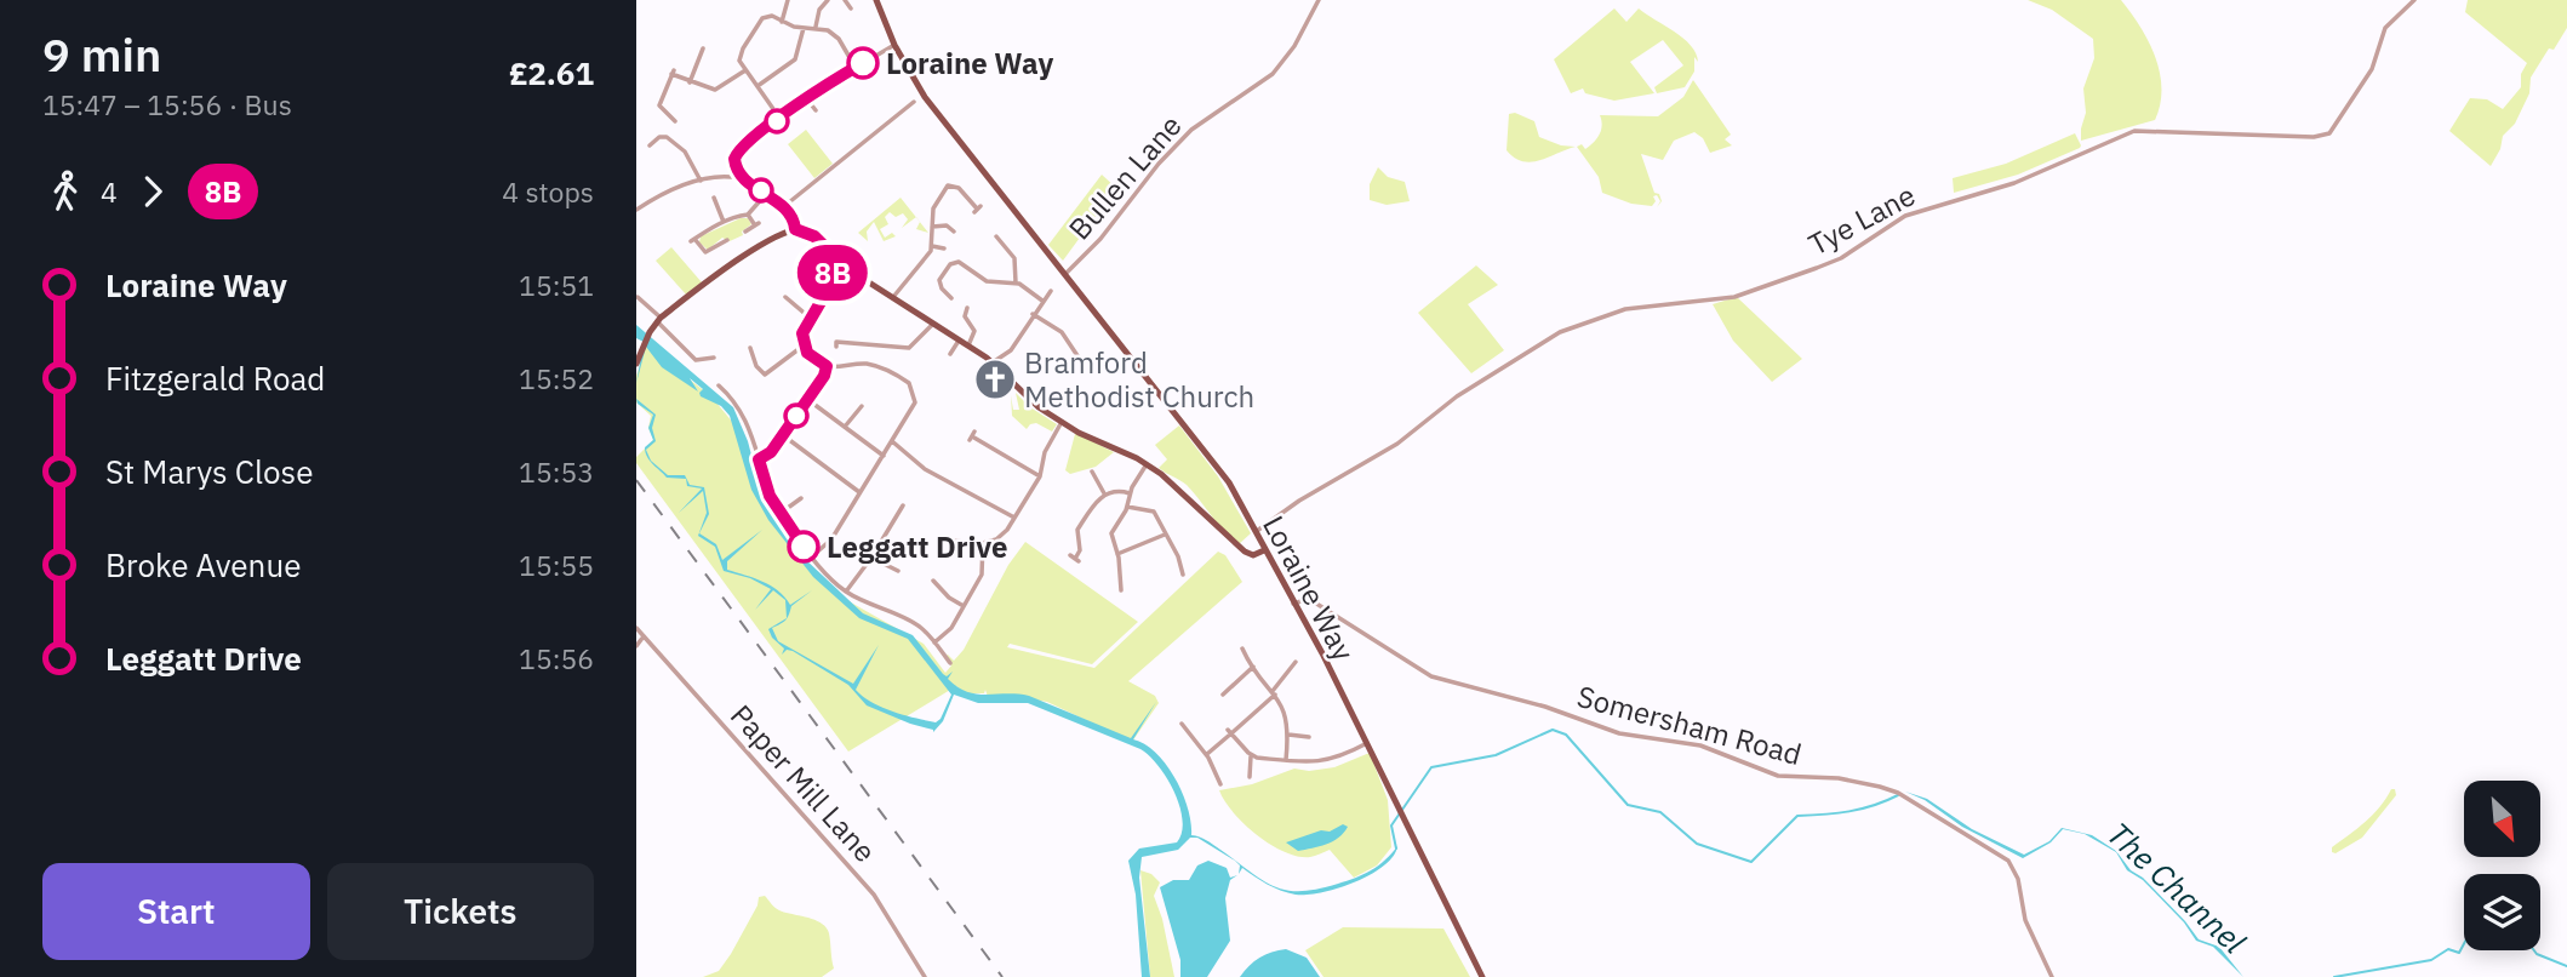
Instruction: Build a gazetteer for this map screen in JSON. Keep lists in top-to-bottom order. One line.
{"streets":{"main road":["Loraine Way"],"street":["Bullen Lane","Tye Lane","Somersham Road","Paper Mill Lane"]},"crossings":[["Bullen Lane","Loraine Way"],["Tye Lane","Loraine Way"],["Loraine Way","Somersham Road"]],"water":["The Channel"],"places":{"other":["Loraine Way","Leggatt Drive"],"church":["Bramford Methodist Church"]},"lines":["bus line 8B"],"north":"bottom right","page":{"heading":["9 min","15:47 – 15:56 · Bus","£2.61"],"on_map":"8B","legs":["4","8B","4 stops"],"list":[{"name":"Loraine Way","value":"15:51"},{"name":"Fitzgerald Road","value":"15:52"},{"name":"St Marys Close","value":"15:53"},{"name":"Broke Avenue","value":"15:55"},{"name":"Leggatt Drive","value":"15:56"}],"buttons":["Start","Tickets"]}}
